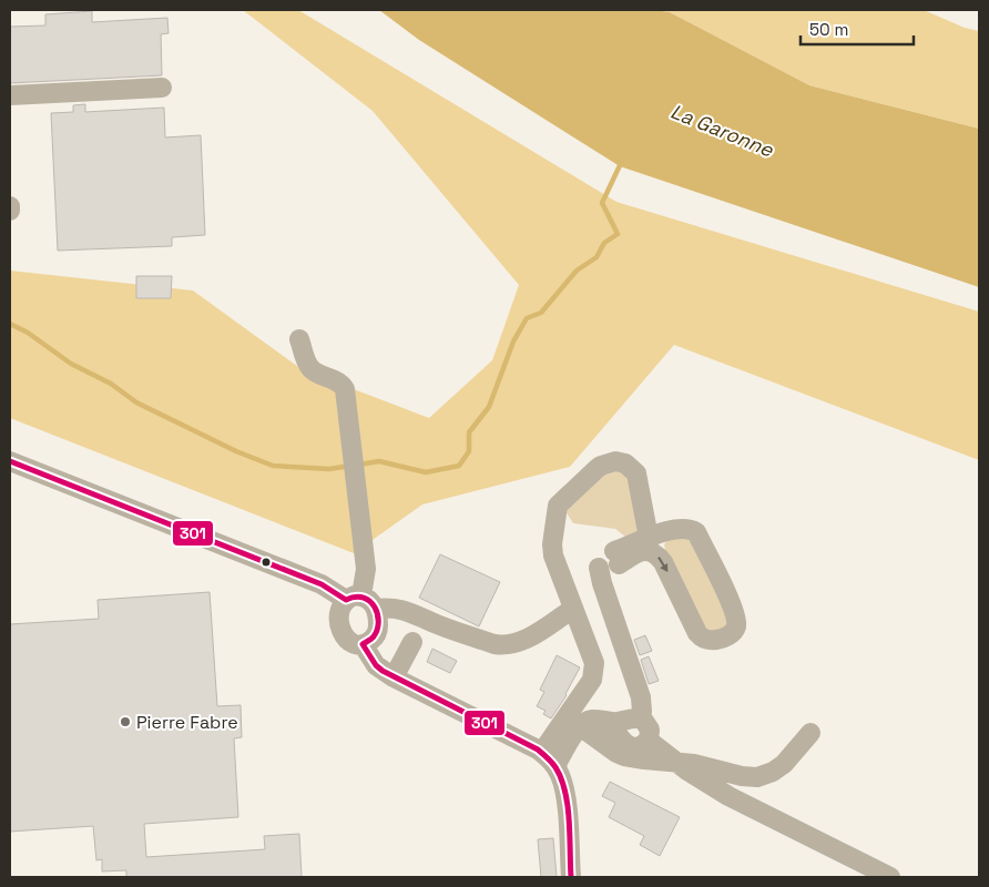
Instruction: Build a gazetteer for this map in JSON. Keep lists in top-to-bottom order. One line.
{"water":["La Garonne"],"places":["Pierre Fabre"],"lines":["transit line 301"],"scale_bar":"50 m"}
